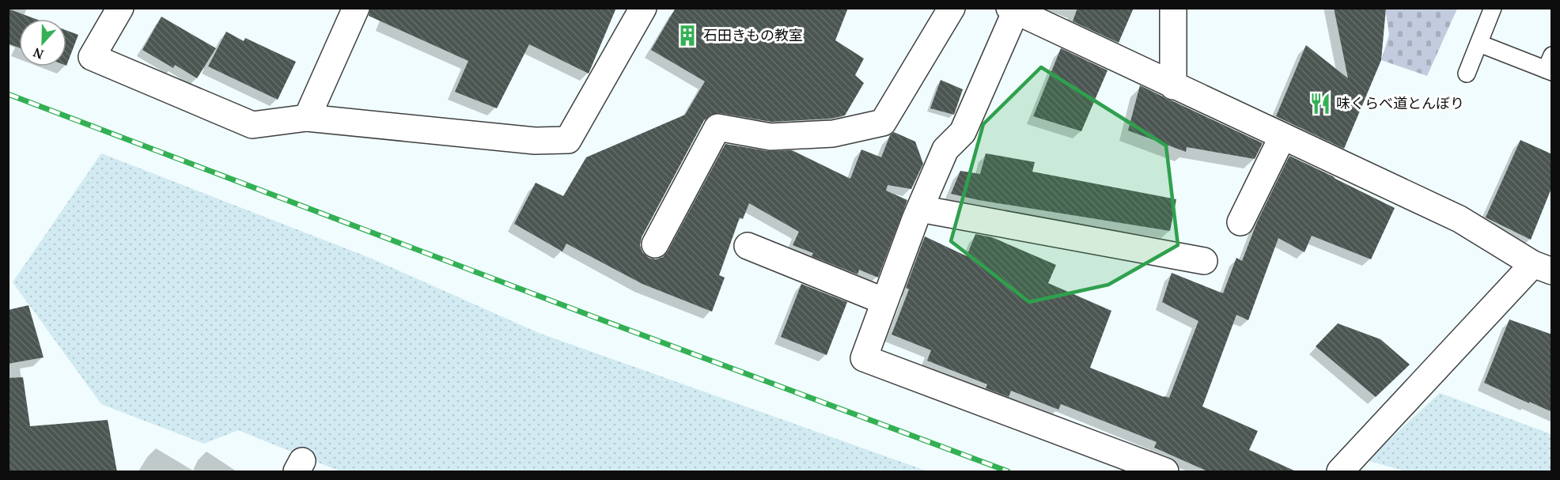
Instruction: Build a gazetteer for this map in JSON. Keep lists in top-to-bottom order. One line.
{"places":{"building":["石田きもの教室"],"restaurant":["味くらべ道とんぼり"]},"north":"bottom"}
